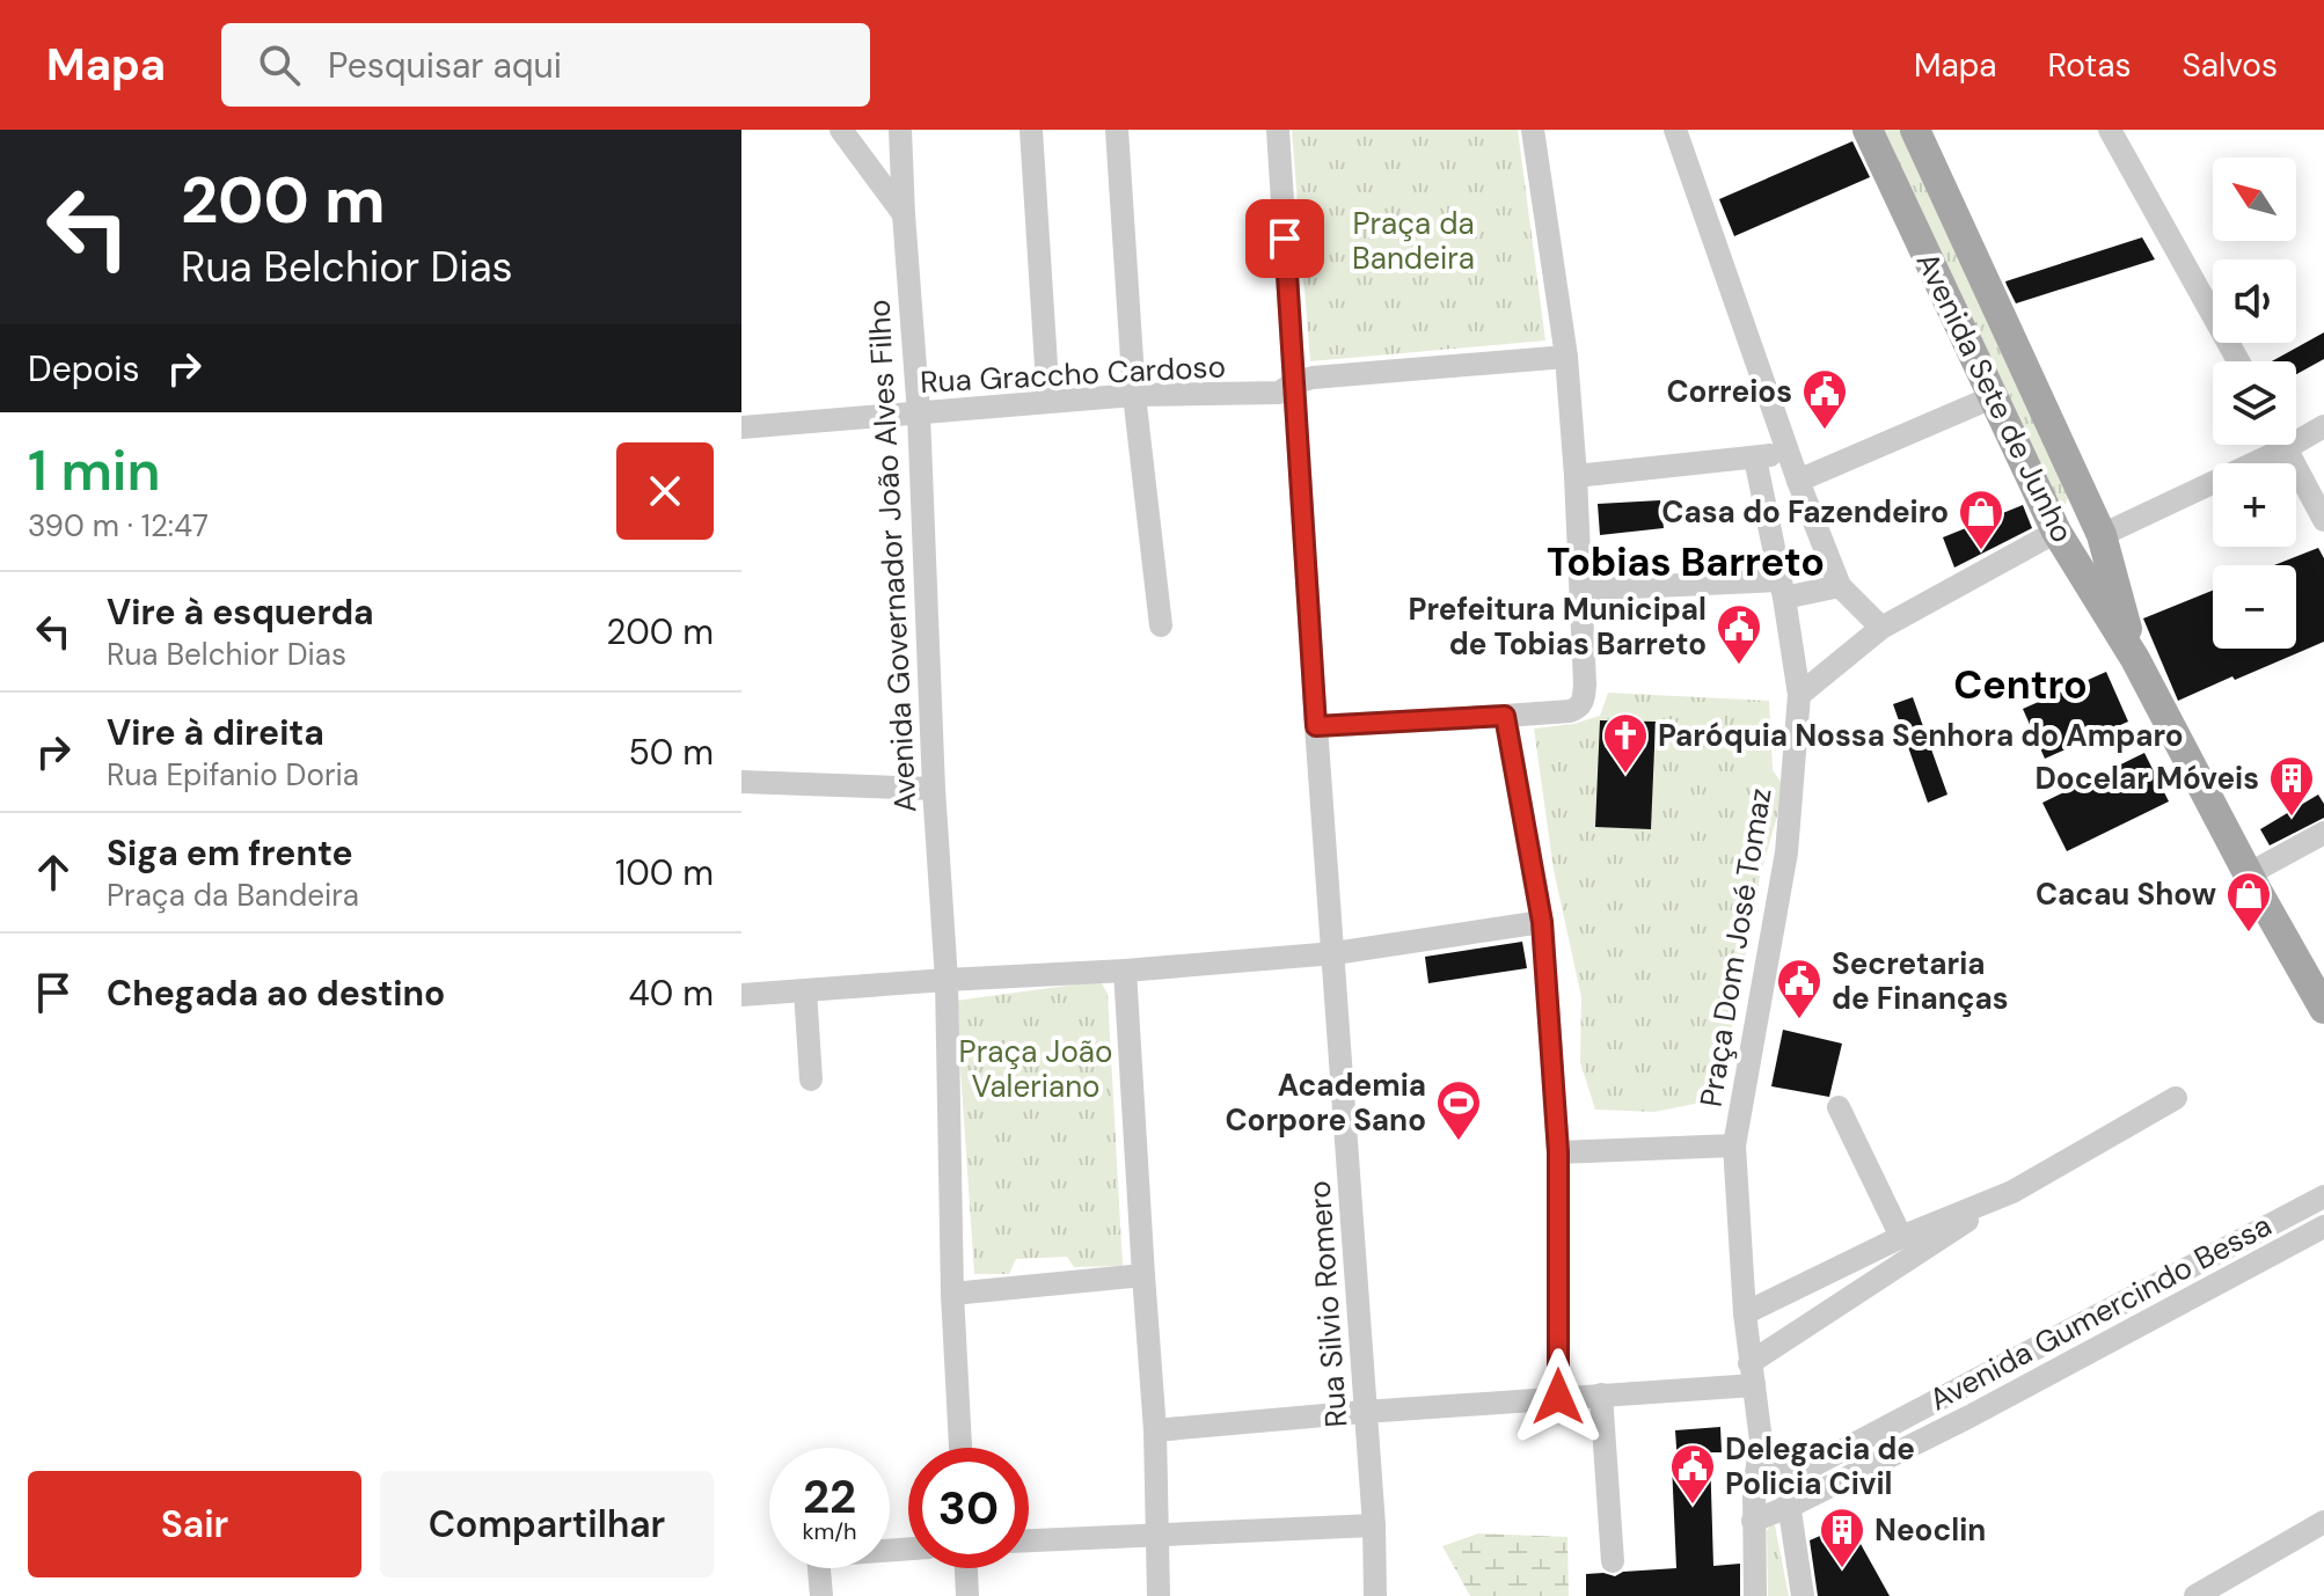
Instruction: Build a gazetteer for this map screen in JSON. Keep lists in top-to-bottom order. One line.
{"streets":{"main road":["Avenida Sete de Junho"],"street":["Rua Graccho Cardoso","Avenida Governador João Alves Filho","Praça Dom José Tomaz","Rua Silvio Romero","Avenida Gumercindo Bessa"]},"crossings":[["Rua Graccho Cardoso","Avenida Governador João Alves Filho"],["Rua Graccho Cardoso","Rua Silvio Romero"]],"districts":["Tobias Barreto","Centro"],"parks":["Praça da Bandeira","Praça João Valeriano"],"places":{"public building":["Correios","Prefeitura Municipal de Tobias Barreto","Secretaria de Finanças","Delegacia de Policia Civil"],"shop":["Casa do Fazendeiro","Cacau Show"],"church":["Paróquia Nossa Senhora do Amparo"],"building":["Docelar Móveis","Neoclin"],"sports":["Academia Corpore Sano"]},"north":"top left","page":{"header":"Mapa","search":"Pesquisar aqui","nav":["Mapa","Rotas","Salvos"],"turn":["200 m","Rua Belchior Dias"],"map_buttons":["+","−"],"then":"Depois","heading":["1 min","390 m · 12:47"],"list":[{"name":"Vire à esquerda","note":"Rua Belchior Dias","value":"200 m"},{"name":"Vire à direita","note":"Rua Epifanio Doria","value":"50 m"},{"name":"Siga em frente","note":"Praça da Bandeira","value":"100 m"},{"name":"Chegada ao destino","value":"40 m"}],"speed":"22 km/h","limit":"30","buttons":["Sair","Compartilhar"]}}
